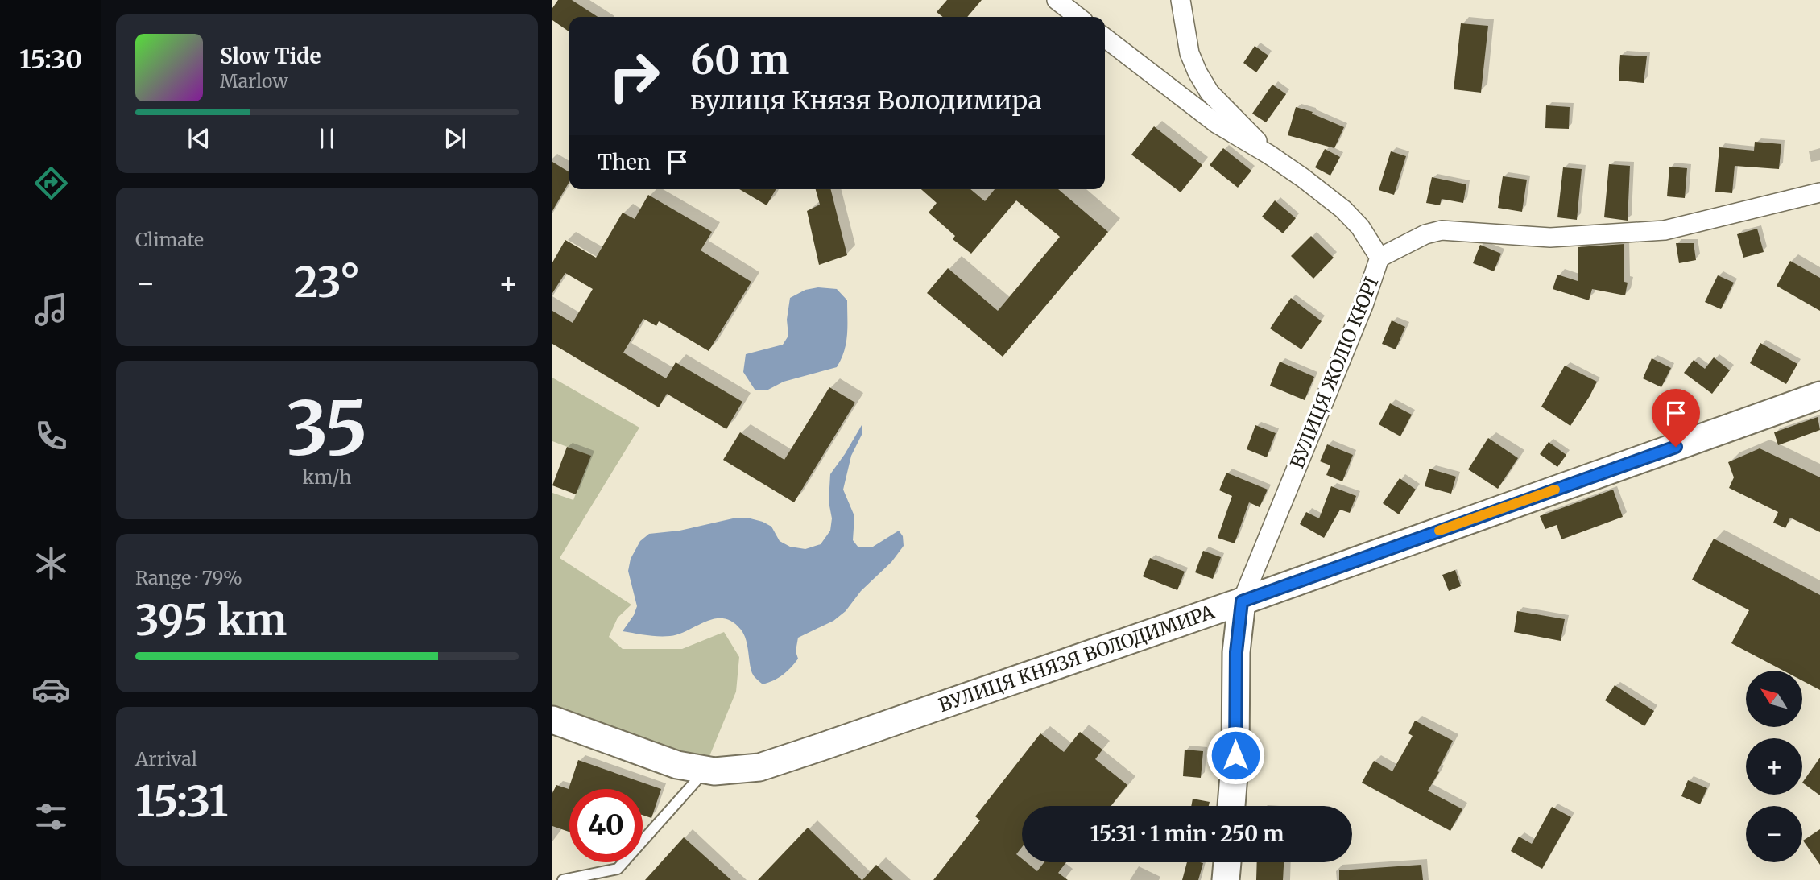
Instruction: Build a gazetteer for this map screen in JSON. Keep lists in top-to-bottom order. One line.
{"streets":{"main road":["ВУЛИЦЯ КНЯЗЯ ВОЛОДИМИРА"],"street":["ВУЛИЦЯ ЖОЛІО КЮРІ"]},"crossings":[["ВУЛИЦЯ ЖОЛІО КЮРІ","ВУЛИЦЯ КНЯЗЯ ВОЛОДИМИРА"]],"north":"top left","page":{"tabs":"15:30","turn":["60 m","вулиця Князя Володимира"],"song":["Slow Tide","Marlow"],"then":"Then","tile":["Climate",["35","km/h"],["Range · 79%","395 km"],["Arrival","15:31"]],"heat":["−","23°","+"],"map_buttons":["+","−"],"limit":"40","trip":"15:31 · 1 min · 250 m"}}
